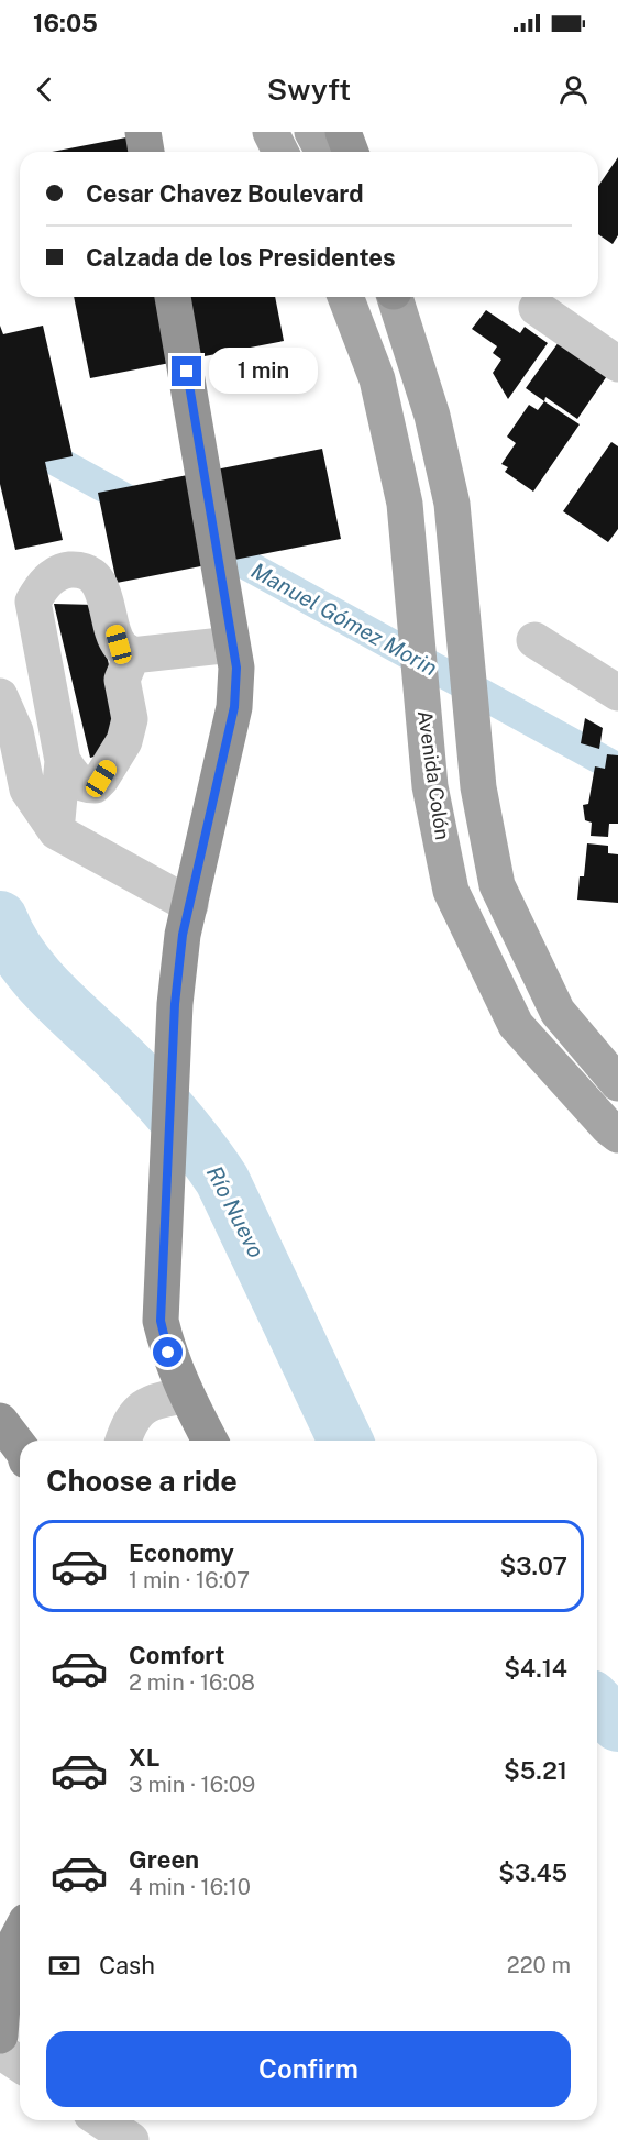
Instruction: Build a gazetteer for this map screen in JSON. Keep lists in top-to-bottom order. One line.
{"streets":{"main road":["Avenida Colón"]},"water":["Manuel Gómez Morin","Río Nuevo"],"page":{"status":"16:05","header":"Swyft","banner":["Cesar Chavez Boulevard","Calzada de los Presidentes"],"bubble":"1 min","heading":"Choose a ride","list":[{"name":"Economy","note":"1 min · 16:07","value":"$3.07"},{"name":"Comfort","note":"2 min · 16:08","value":"$4.14"},{"name":"XL","note":"3 min · 16:09","value":"$5.21"},{"name":"Green","note":"4 min · 16:10","value":"$3.45"}],"pay":["Cash","220 m"],"buttons":"Confirm"}}
